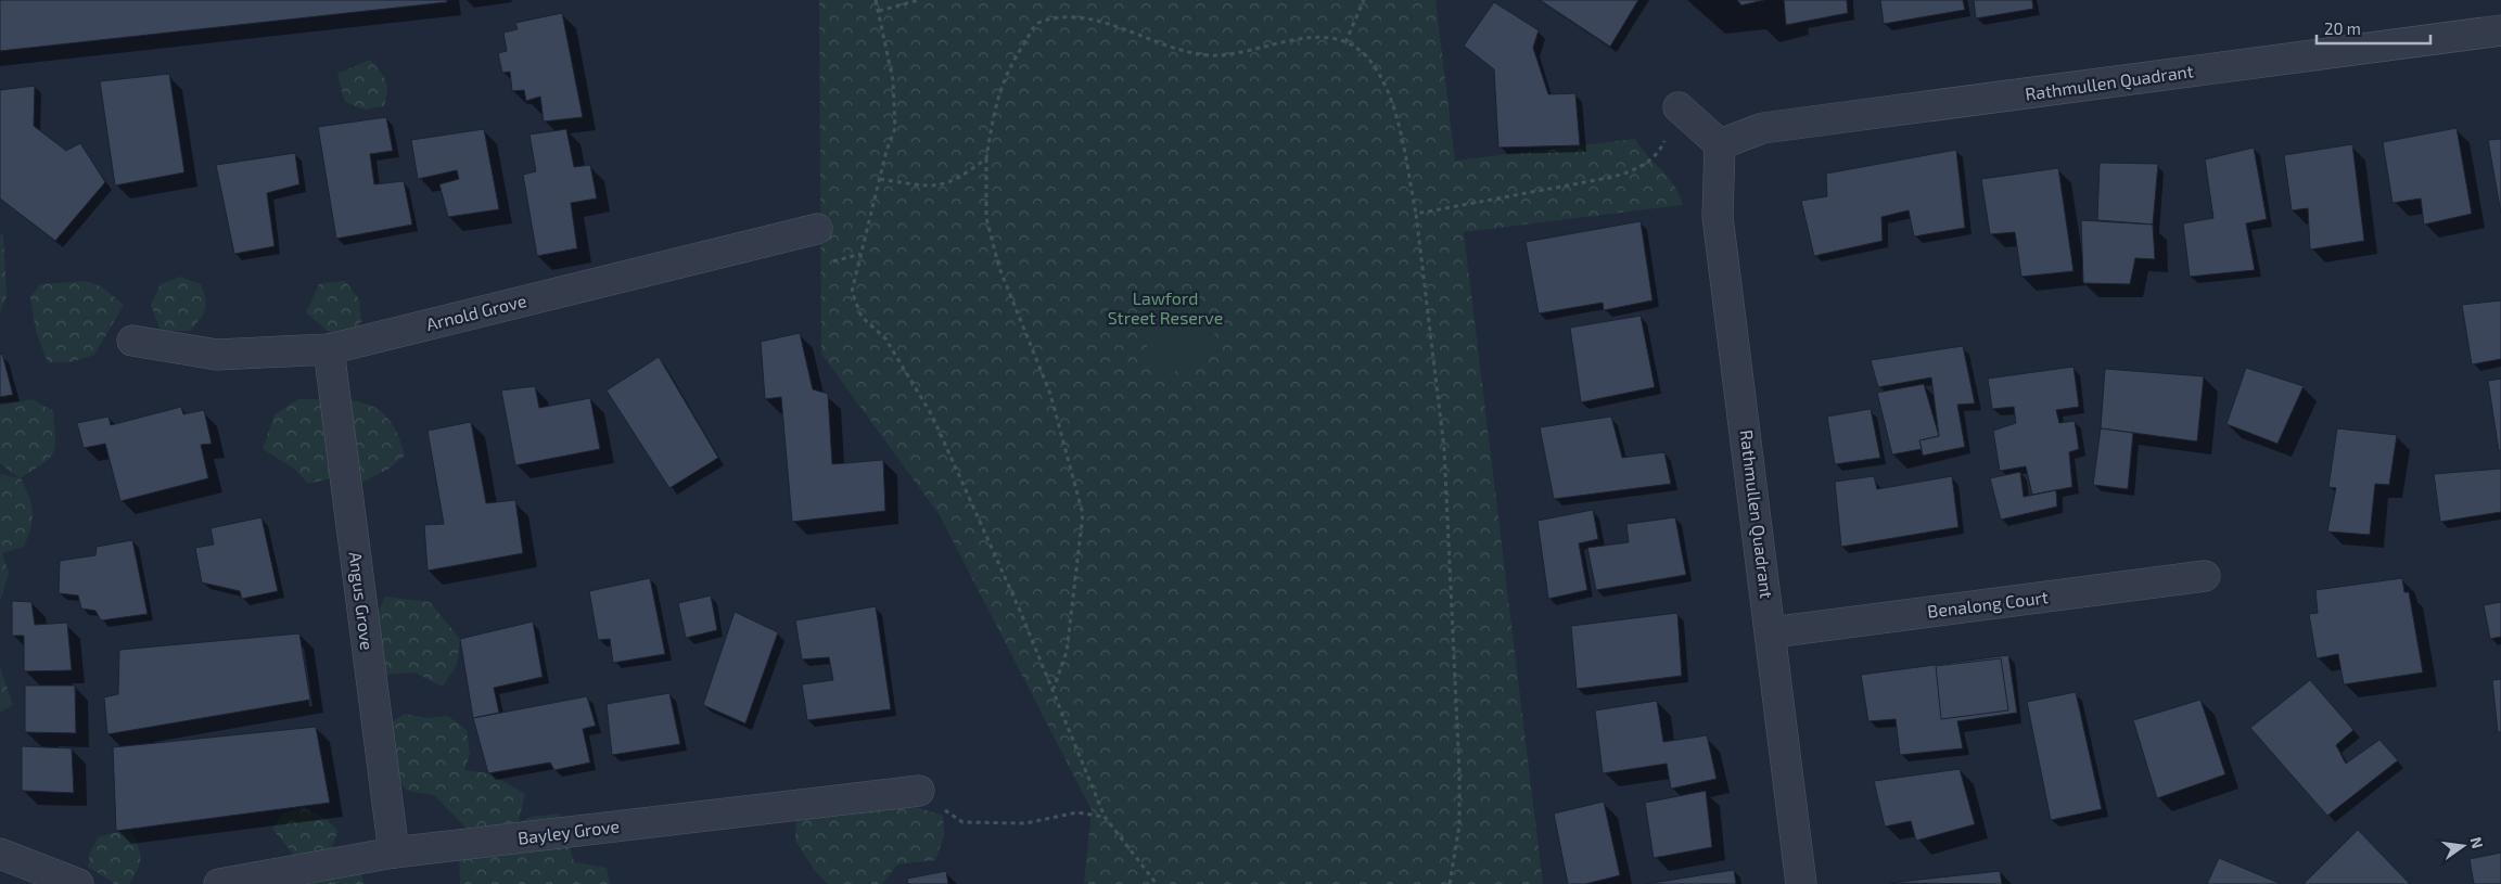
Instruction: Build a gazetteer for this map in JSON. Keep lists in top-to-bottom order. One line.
{"streets":{"street":["Rathmullen Quadrant","Arnold Grove","Angus Grove","Benalong Court","Bayley Grove"]},"crossings":[["Rathmullen Quadrant","Benalong Court"],["Arnold Grove","Angus Grove"],["Angus Grove","Bayley Grove"]],"parks":["Lawford Street Reserve"],"scale_bar":"20 m","north":"right"}
